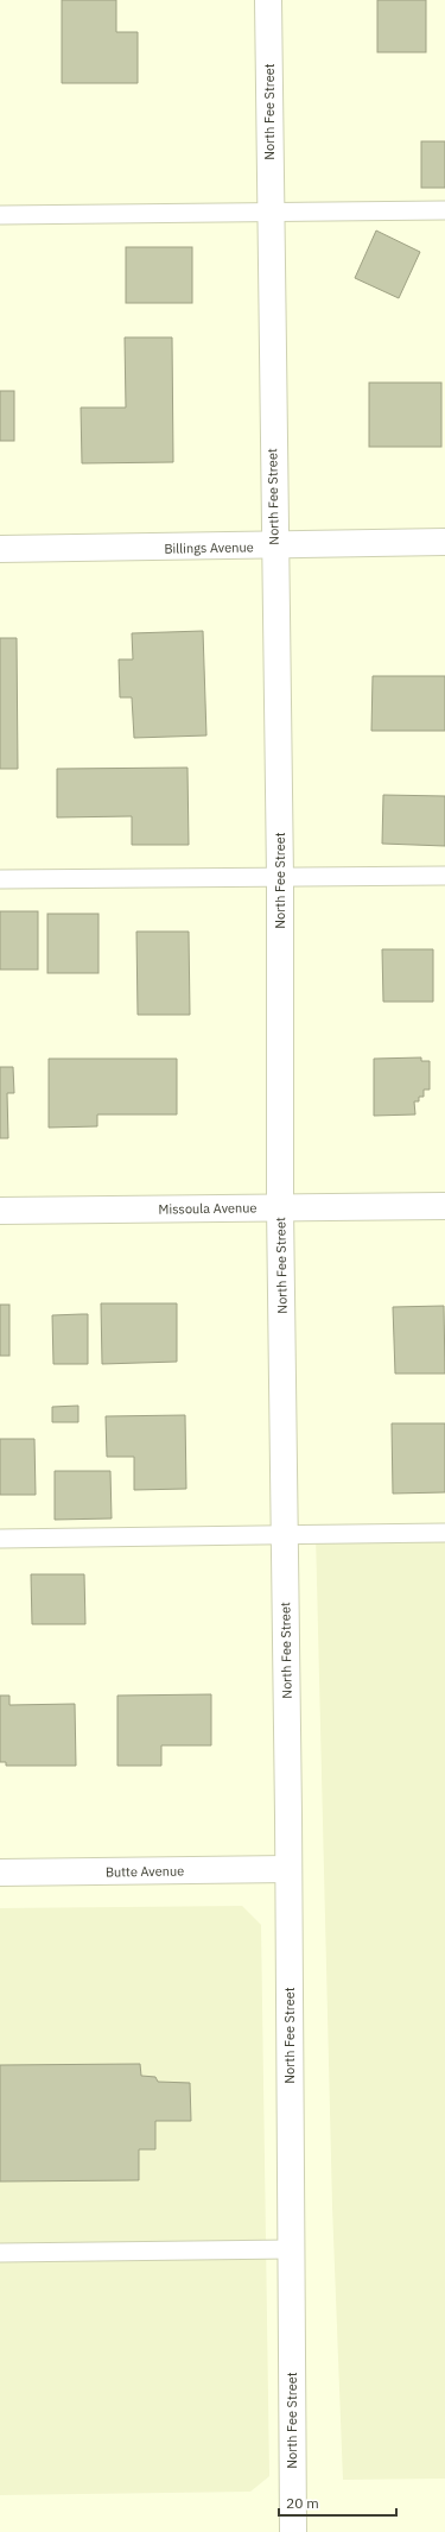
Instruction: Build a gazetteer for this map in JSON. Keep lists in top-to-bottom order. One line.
{"streets":{"street":["North Fee Street","Billings Avenue","Missoula Avenue","Butte Avenue"]},"crossings":[["North Fee Street","Billings Avenue"],["North Fee Street","Missoula Avenue"],["North Fee Street","Butte Avenue"]],"scale_bar":"20 m"}
